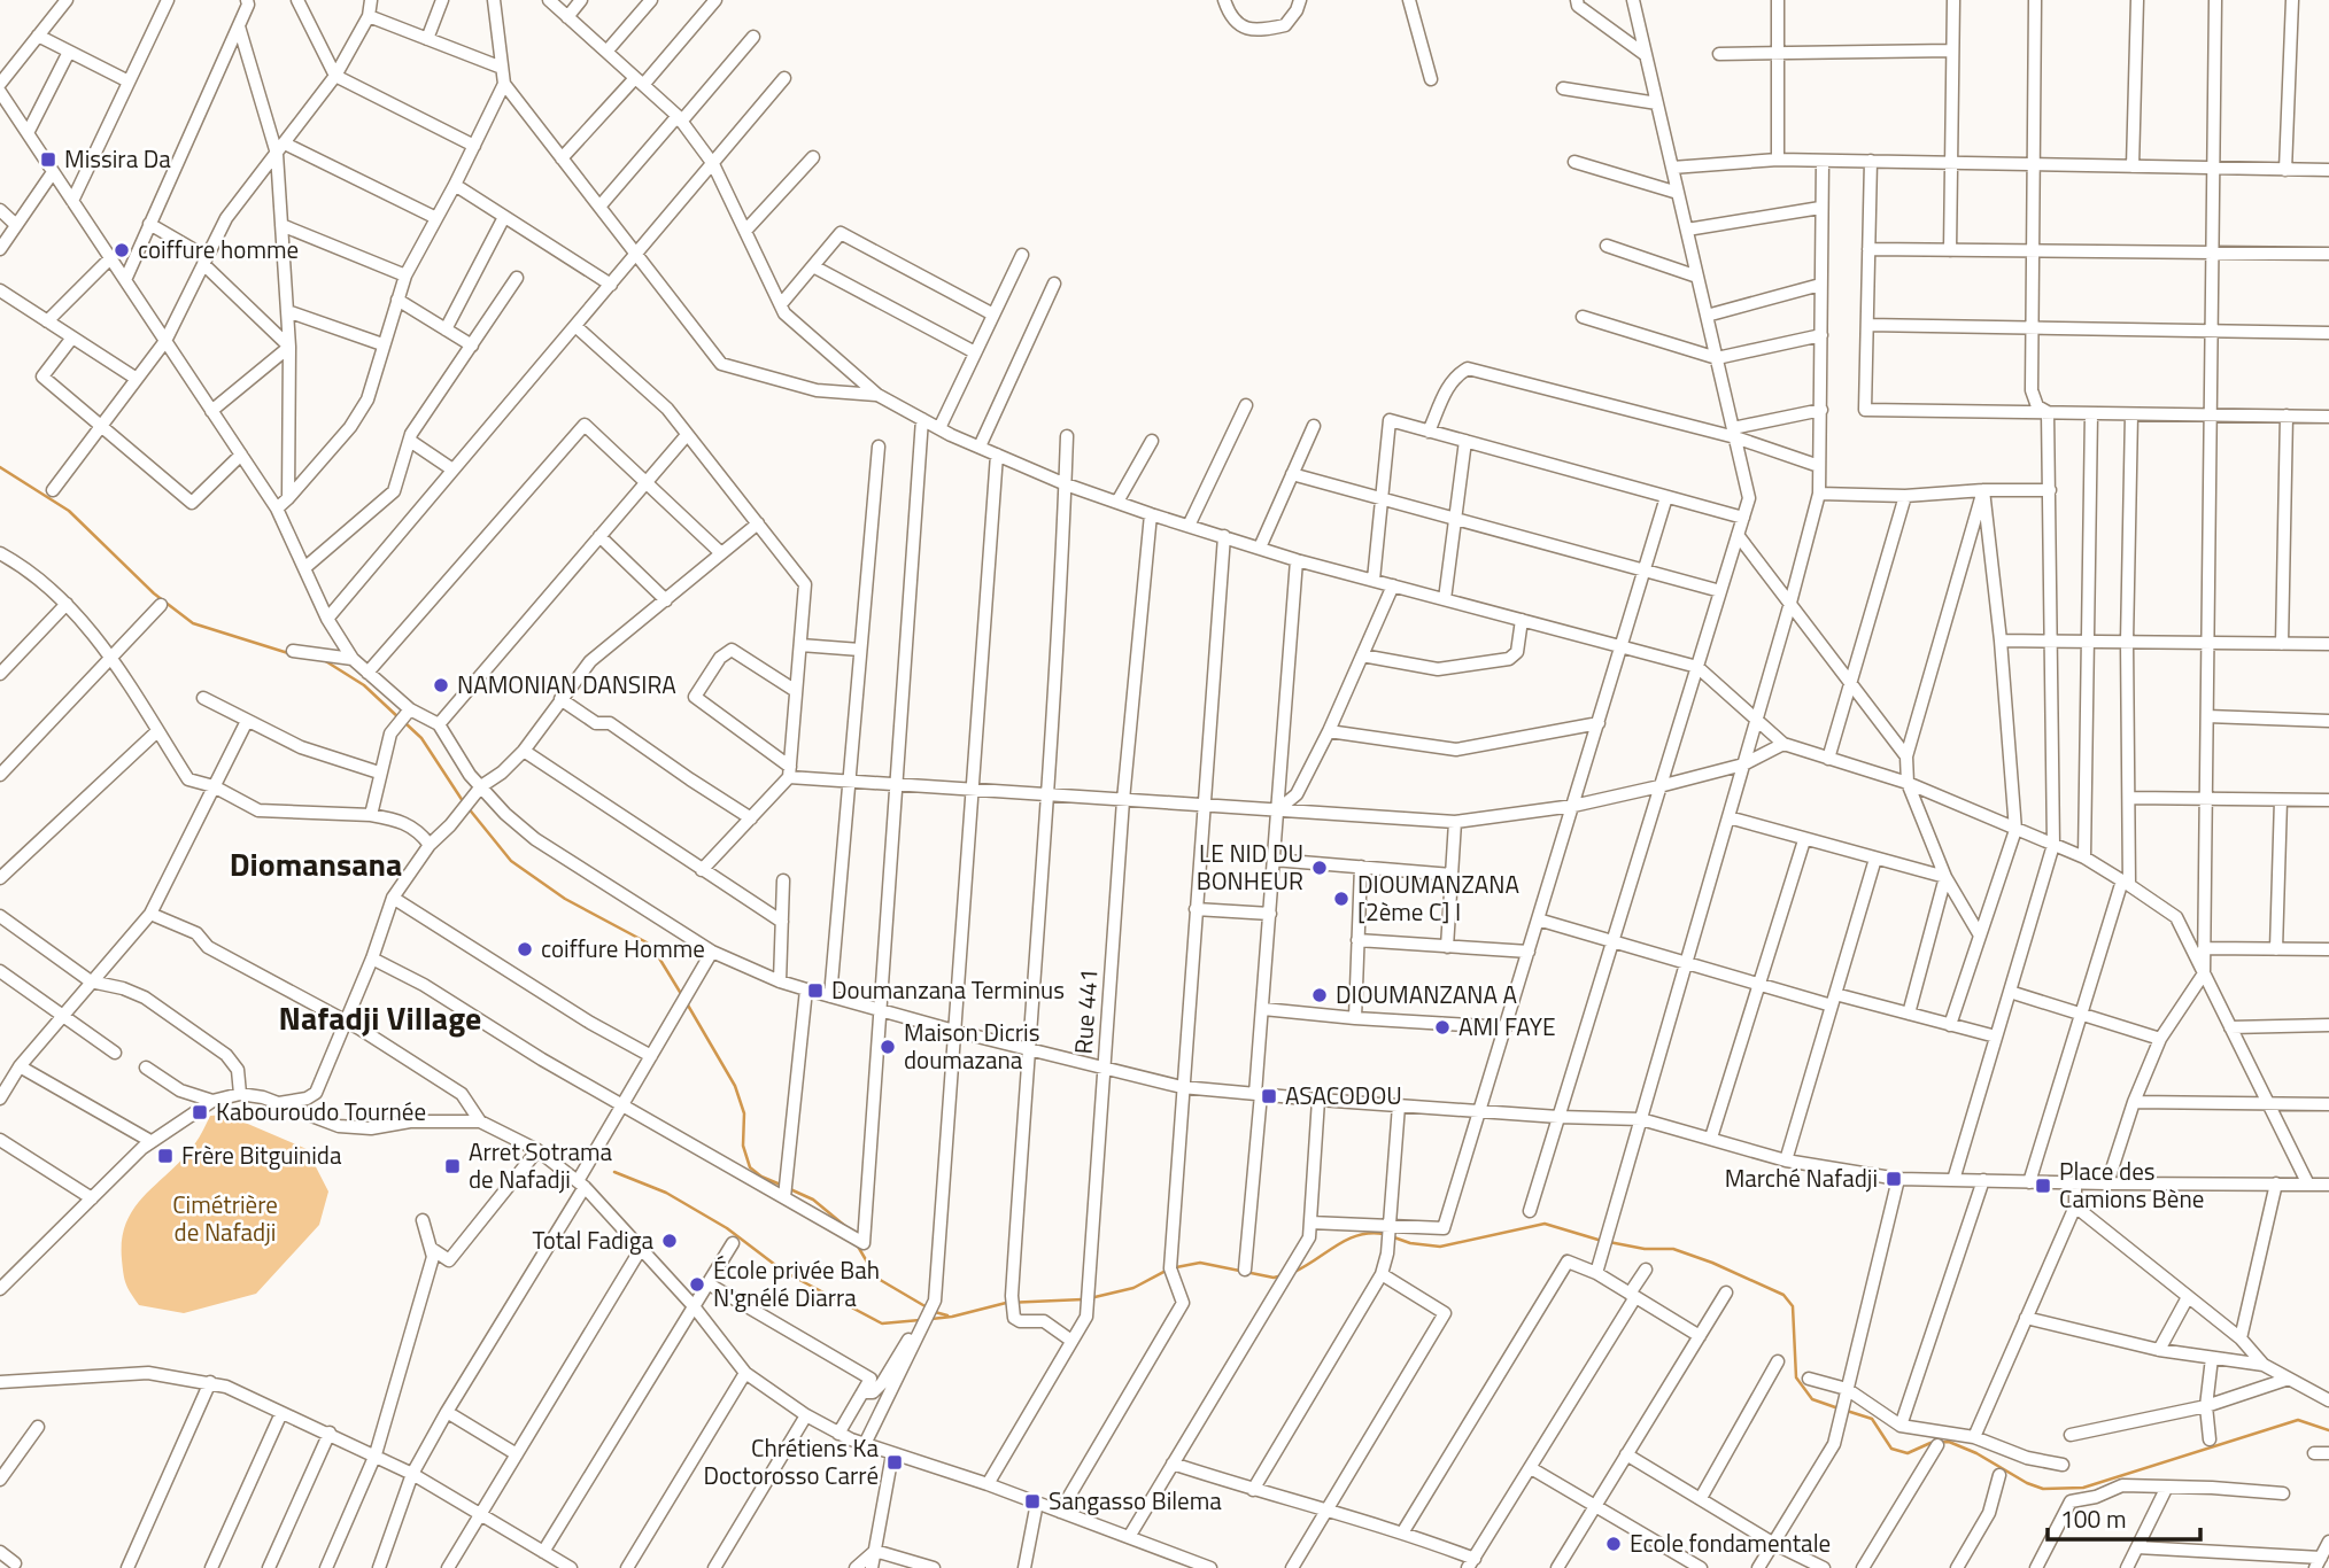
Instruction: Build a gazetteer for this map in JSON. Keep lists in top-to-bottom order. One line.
{"streets":{"street":["Rue 441"]},"districts":["Diomansana","Nafadji Village"],"parks":["Cimétrière de Nafadji"],"places":{"transit":["Missira Da","Doumanzana Terminus","ASACODOU","Kabouroudo Tournée","Frère Bitguinida","Arret Sotrama de Nafadji","Marché Nafadji","Place des Camions Bène","Chrétiens Ka Doctorosso Carré","Sangasso Bilema"],"other":["coiffure homme","NAMONIAN DANSIRA","LE NID DU BONHEUR","DIOUMANZANA [2ème C] I","coiffure Homme","DIOUMANZANA A","AMI FAYE","Maison Dicris doumazana","Total Fadiga","École privée Bah N'gnélé Diarra","Ecole fondamentale"]},"scale_bar":"100 m"}
